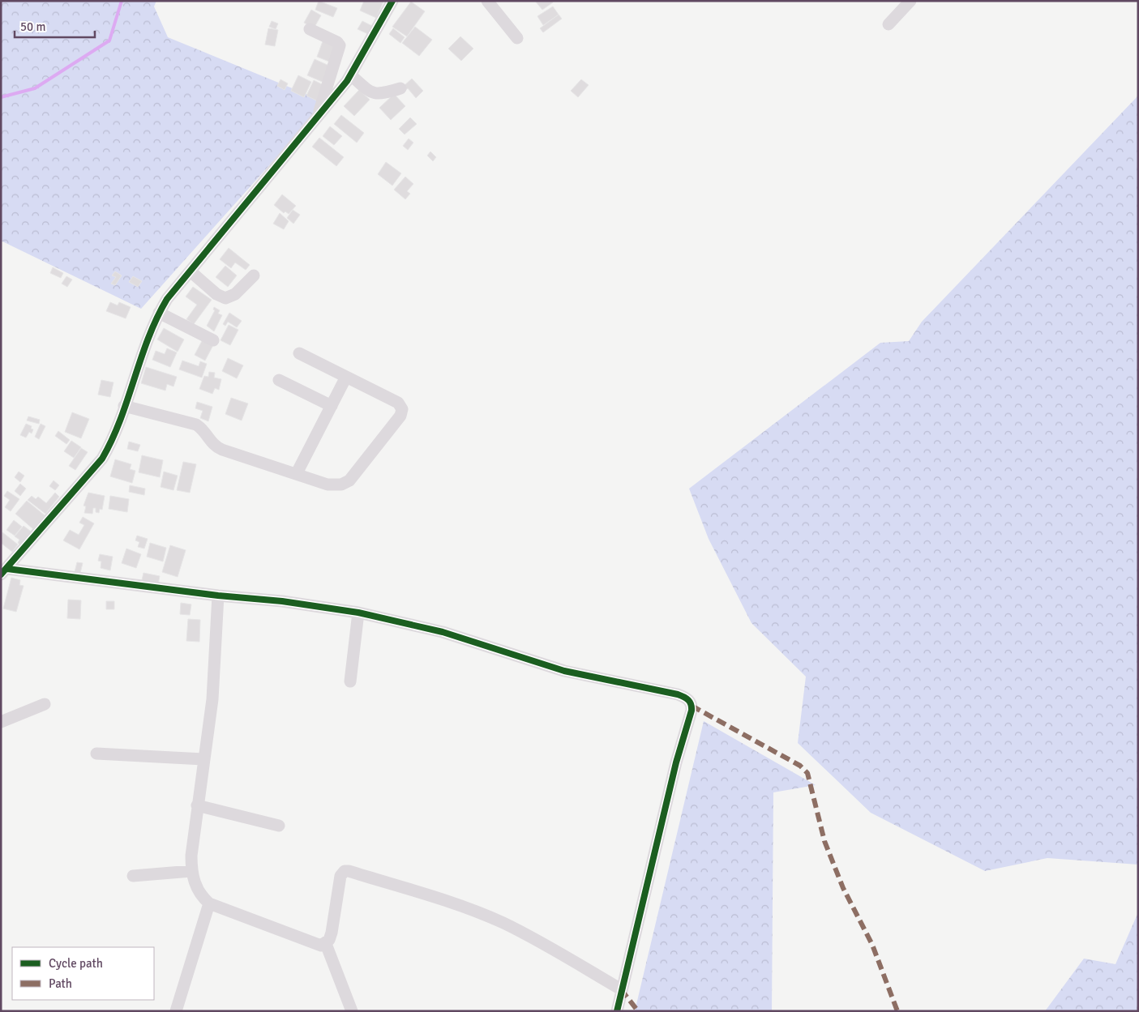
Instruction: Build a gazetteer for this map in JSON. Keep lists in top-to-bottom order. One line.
{"legend":["Cycle path","Path"],"scale_bar":"50 m"}
